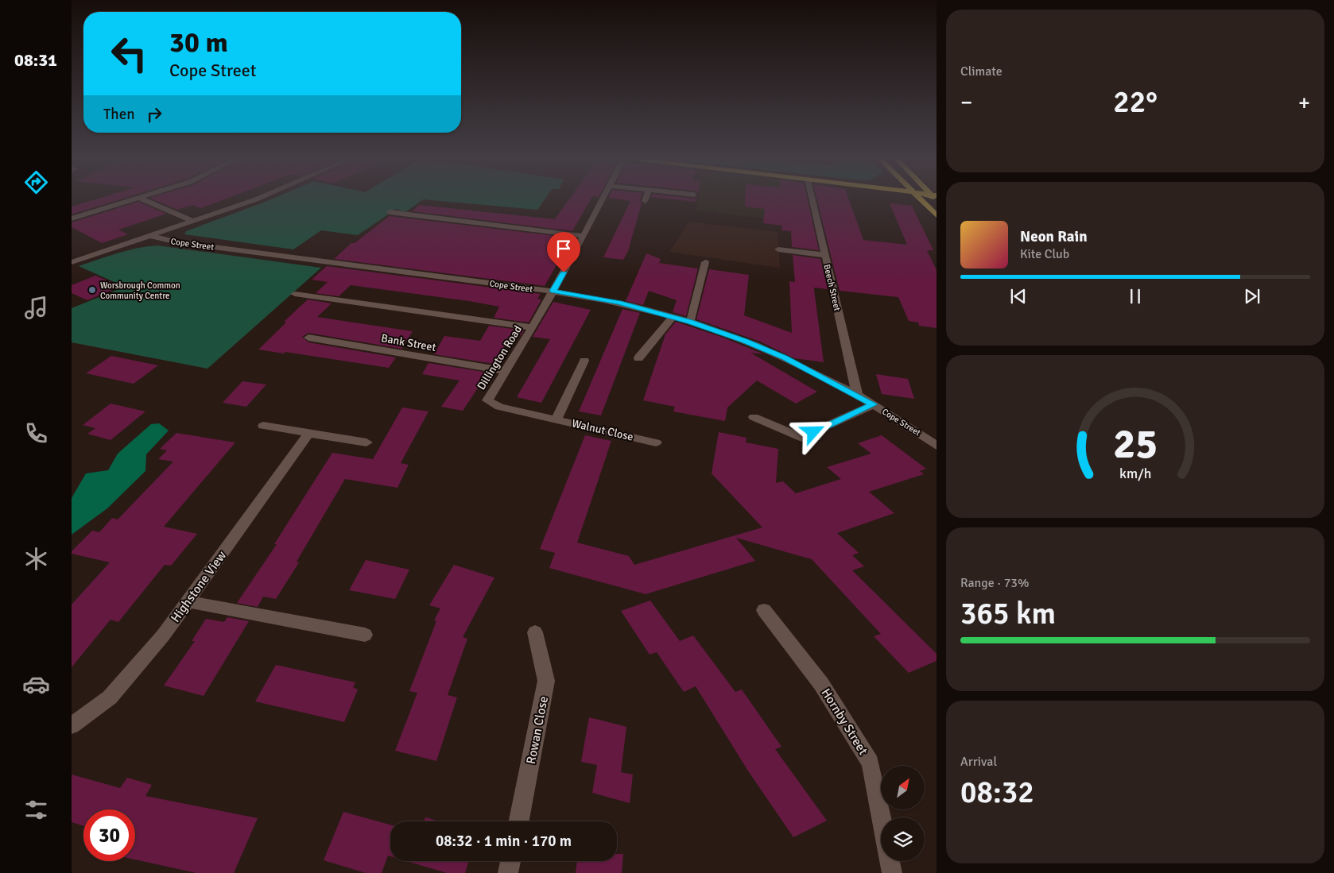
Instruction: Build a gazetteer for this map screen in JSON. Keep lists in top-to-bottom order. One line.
{"streets":{"street":["Cope Street","Beech Street","Bank Street","Dillington Road","Walnut Close","Highstone View","Hornby Street","Rowan Close"]},"crossings":[["Cope Street","Beech Street"],["Cope Street","Dillington Road"],["Bank Street","Dillington Road"],["Dillington Road","Walnut Close"]],"places":["Worsbrough Common Community Centre"],"north":"top right","page":{"tabs":"08:31","tile":["Climate",["Range · 73%","365 km"],["Arrival","08:32"]],"turn":["30 m","Cope Street"],"heat":["−","22°","+"],"then":"Then","song":["Neon Rain","Kite Club"],"limit":"30","trip":"08:32 · 1 min · 170 m","gauge":["25","km/h"]}}
